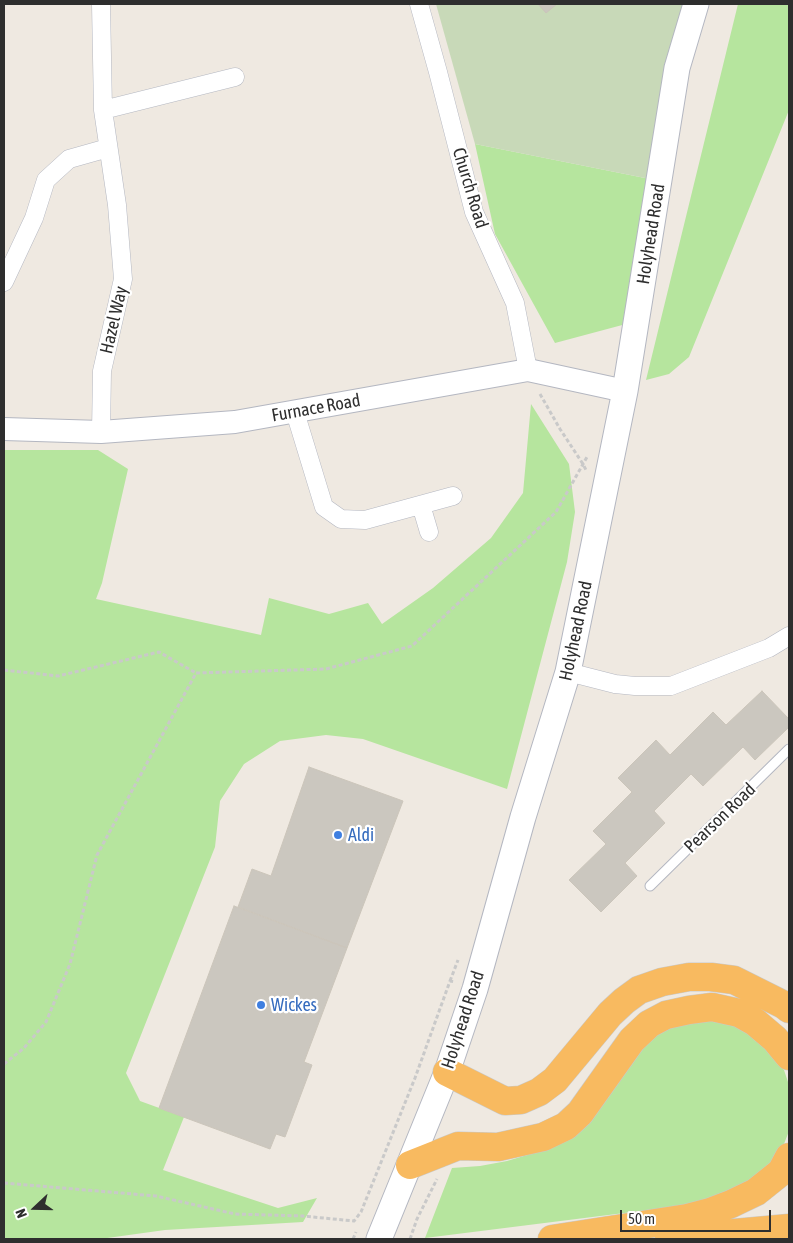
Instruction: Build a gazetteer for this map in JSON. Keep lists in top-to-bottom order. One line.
{"streets":{"main road":["Holyhead Road"],"street":["Church Road","Hazel Way","Furnace Road"],"lane":["Pearson Road"]},"crossings":[["Church Road","Furnace Road"],["Holyhead Road","Furnace Road"],["Hazel Way","Furnace Road"]],"places":["Aldi","Wickes"],"scale_bar":"50 m","north":"left"}
